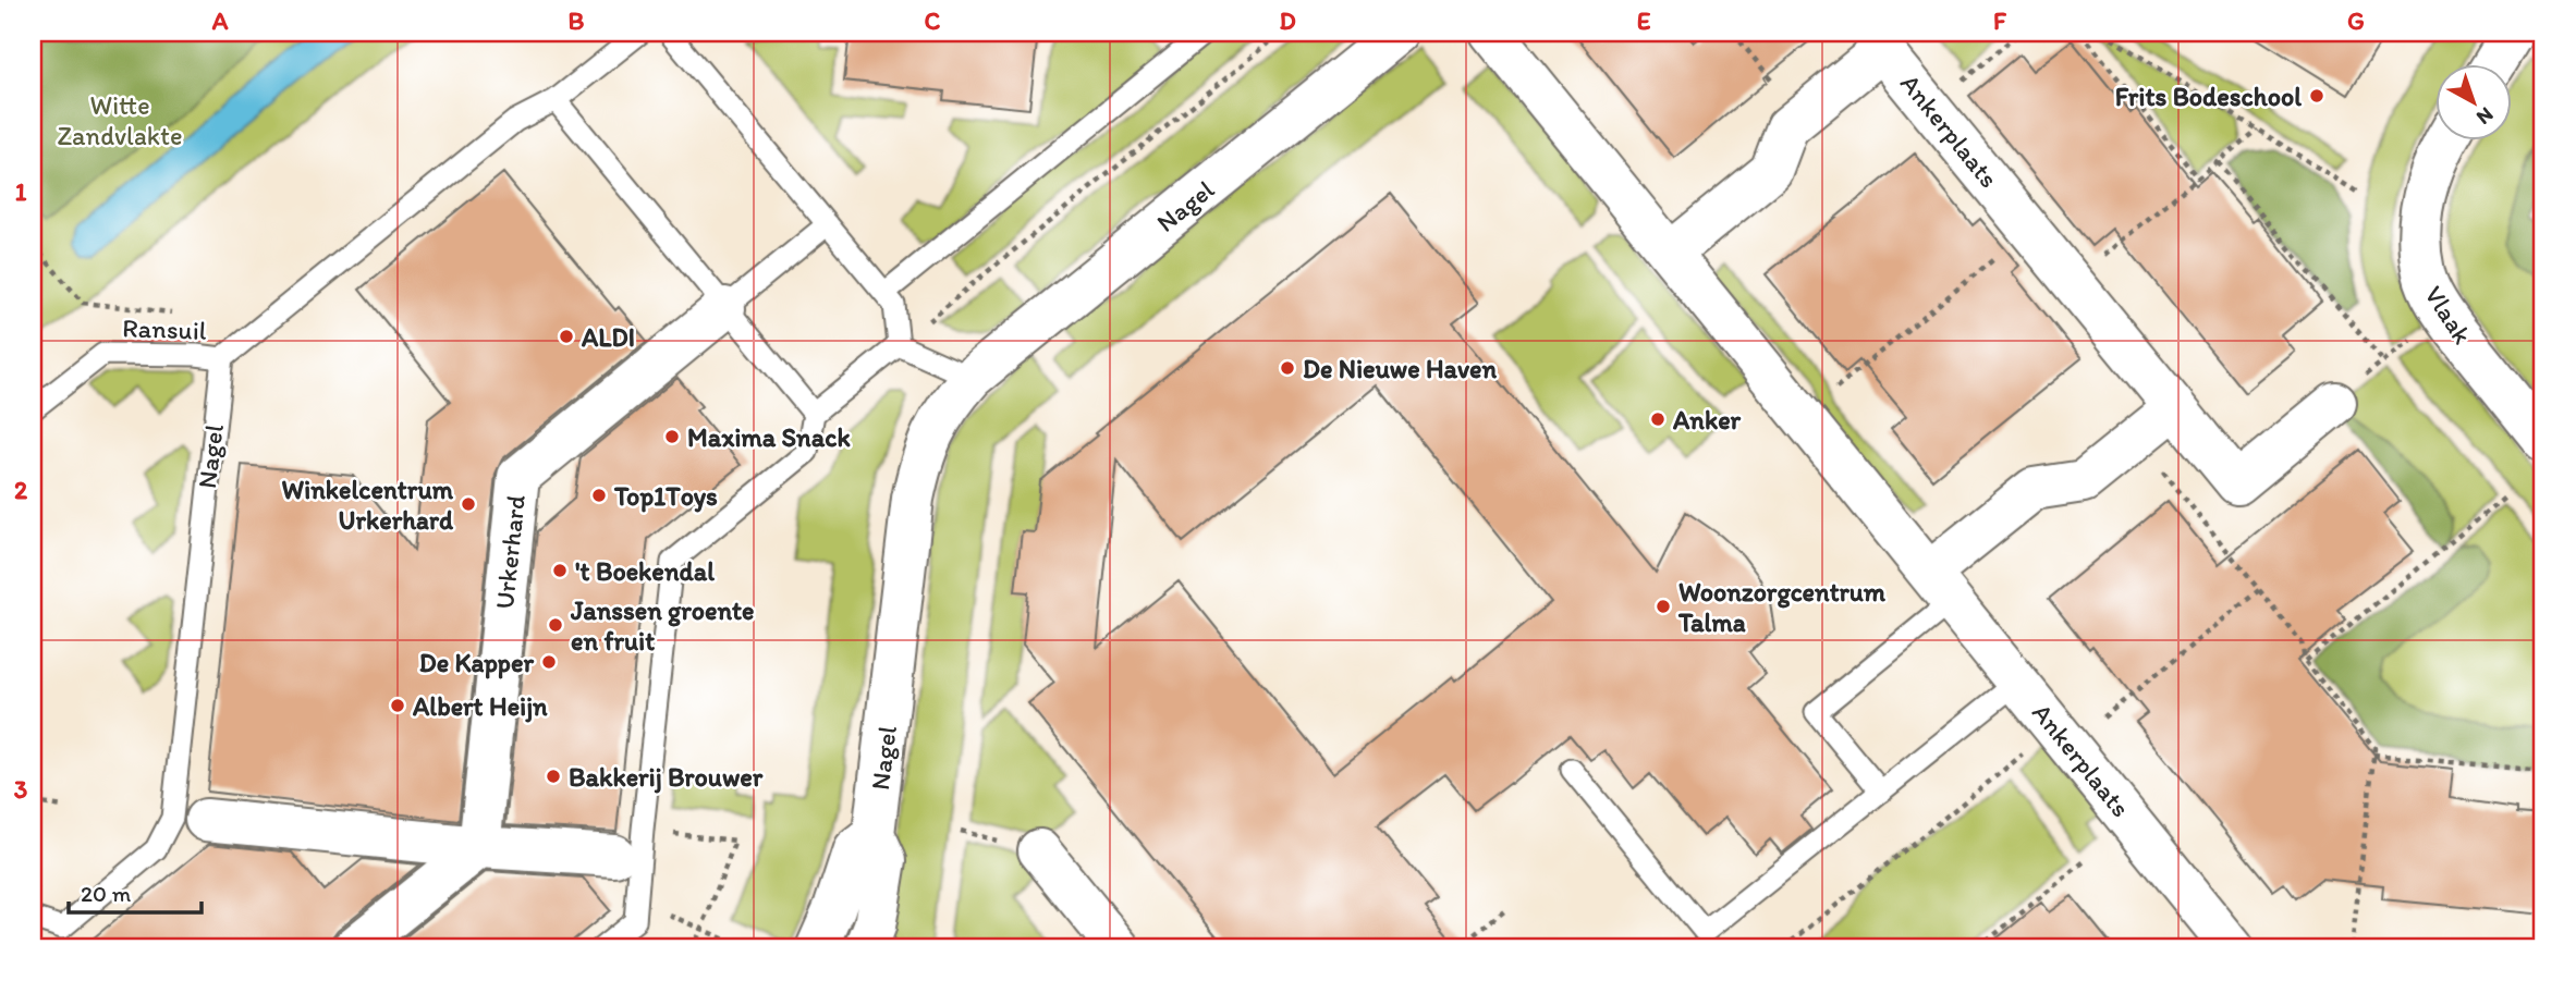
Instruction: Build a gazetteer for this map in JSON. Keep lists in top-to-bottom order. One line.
{"streets":{"street":["Ankerplaats","Nagel","Vlaak","Urkerhard"],"lane":["Ransuil"]},"crossings":[["Nagel","Ransuil"]],"parks":["Witte Zandvlakte"],"places":["Frits Bodeschool","ALDI","De Nieuwe Haven","Anker","Maxima Snack","Top1Toys","Winkelcentrum Urkerhard","'t Boekendal","Woonzorgcentrum Talma","Janssen groente en fruit","De Kapper","Albert Heijn","Bakkerij Brouwer"],"scale_bar":"20 m","north":"bottom right","grid":{"columns":["A","B","C","D","E","F","G"],"rows":["1","2","3"]}}
